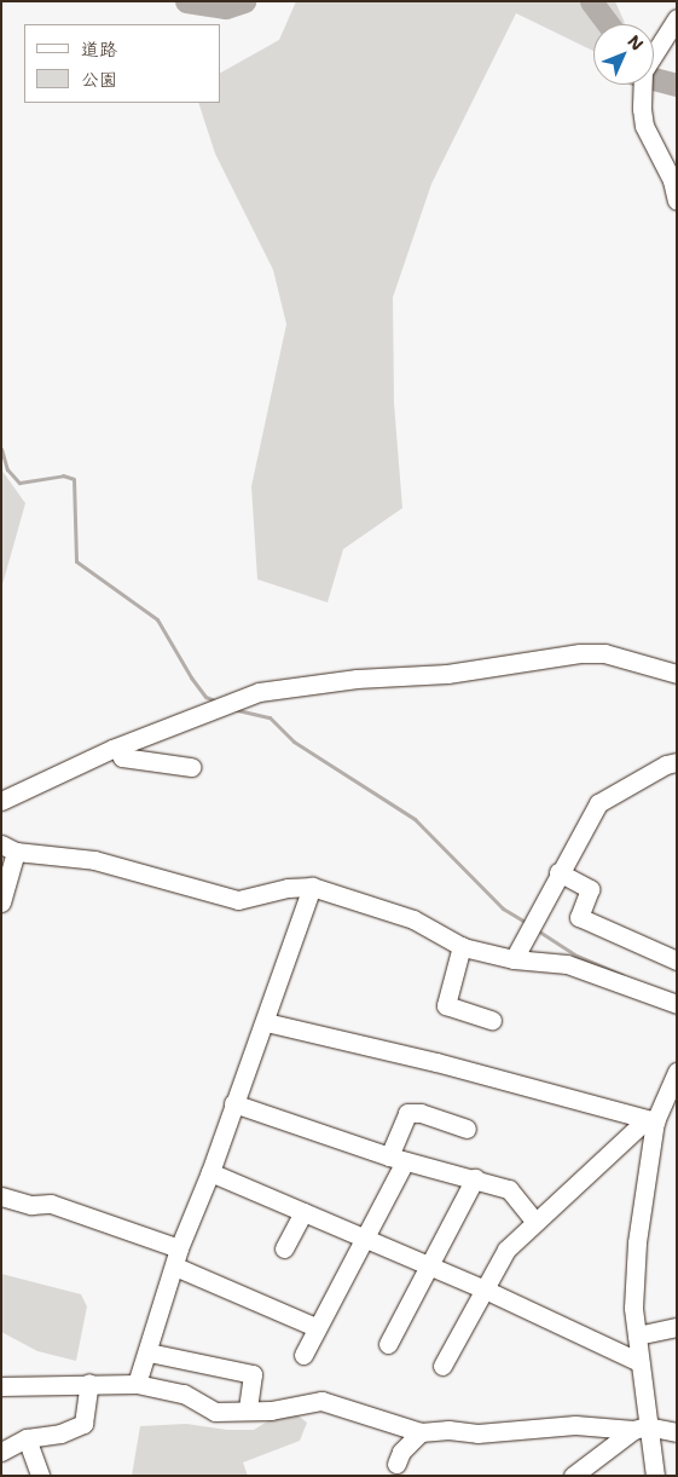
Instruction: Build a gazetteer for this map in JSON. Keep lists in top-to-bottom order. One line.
{"legend":["道路","公園"],"north":"top right"}
